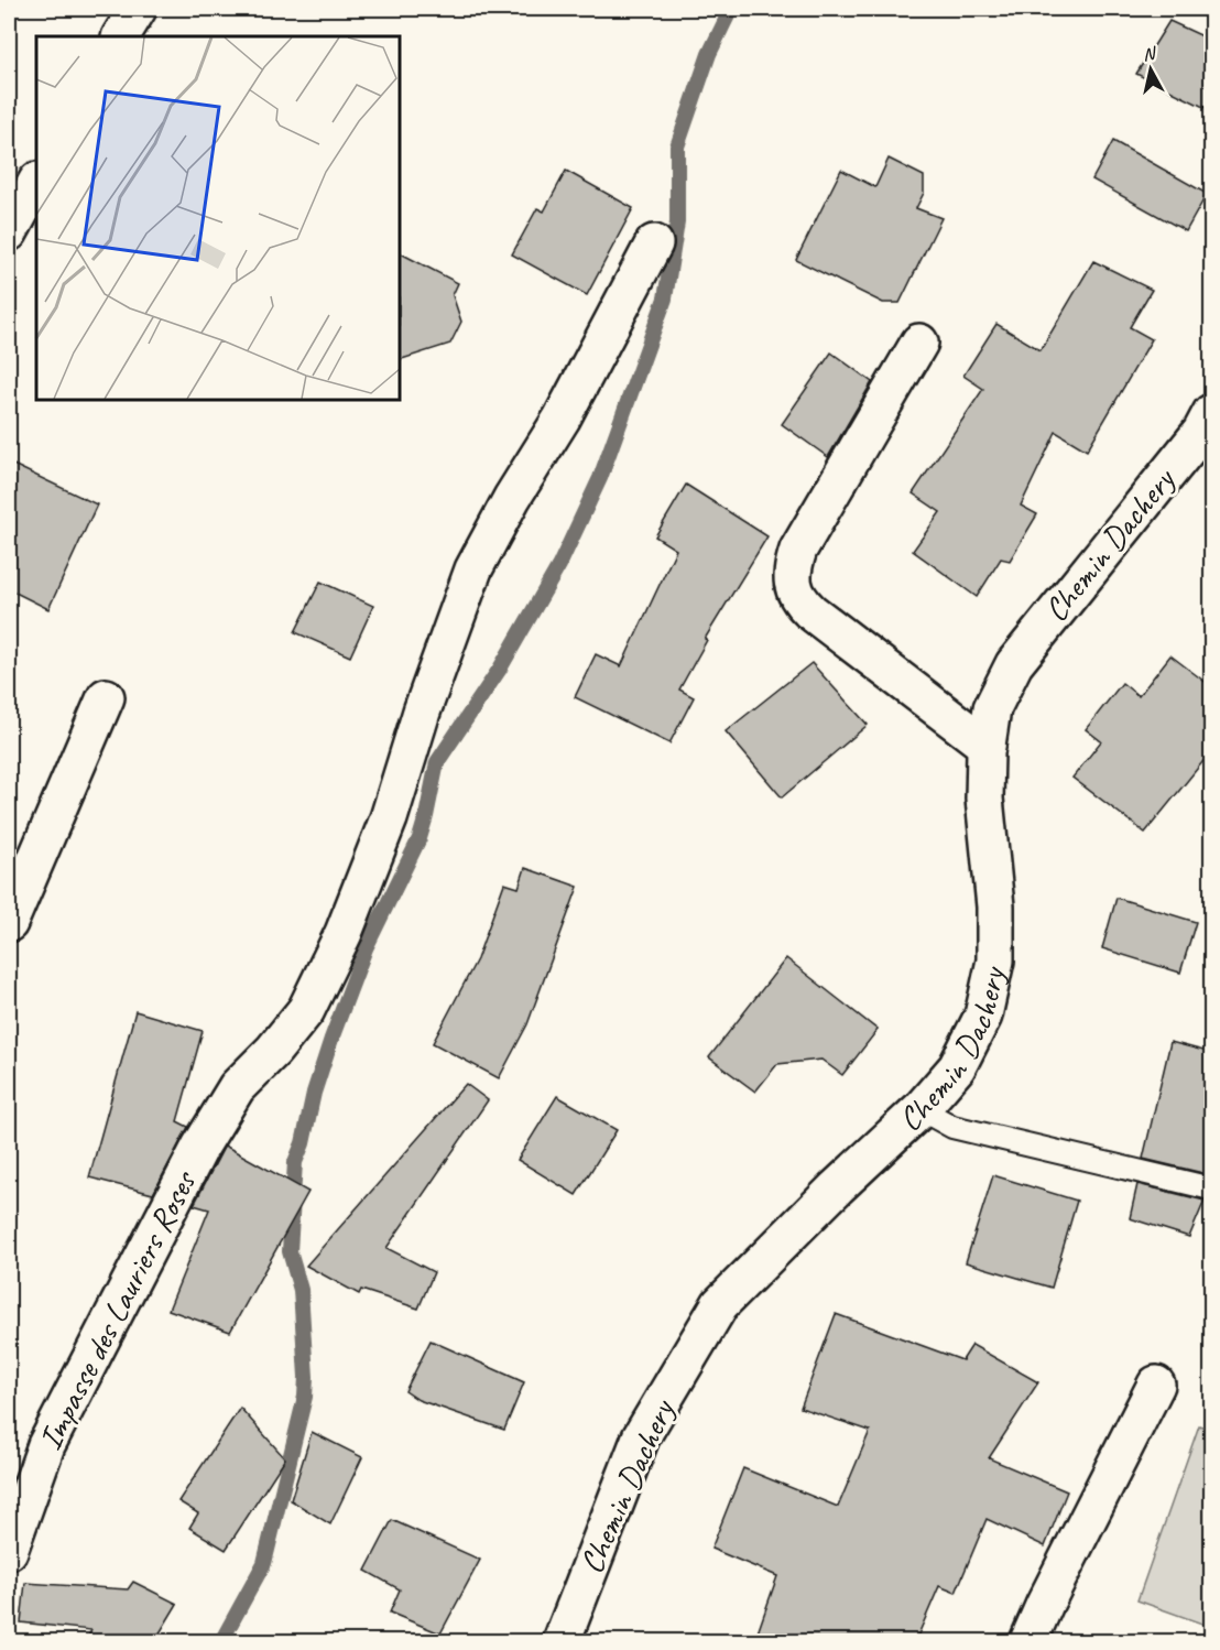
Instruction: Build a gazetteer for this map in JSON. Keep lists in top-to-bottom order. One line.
{"streets":{"street":["Chemin Dachery","Impasse des Lauriers Roses"]},"north":"top"}
